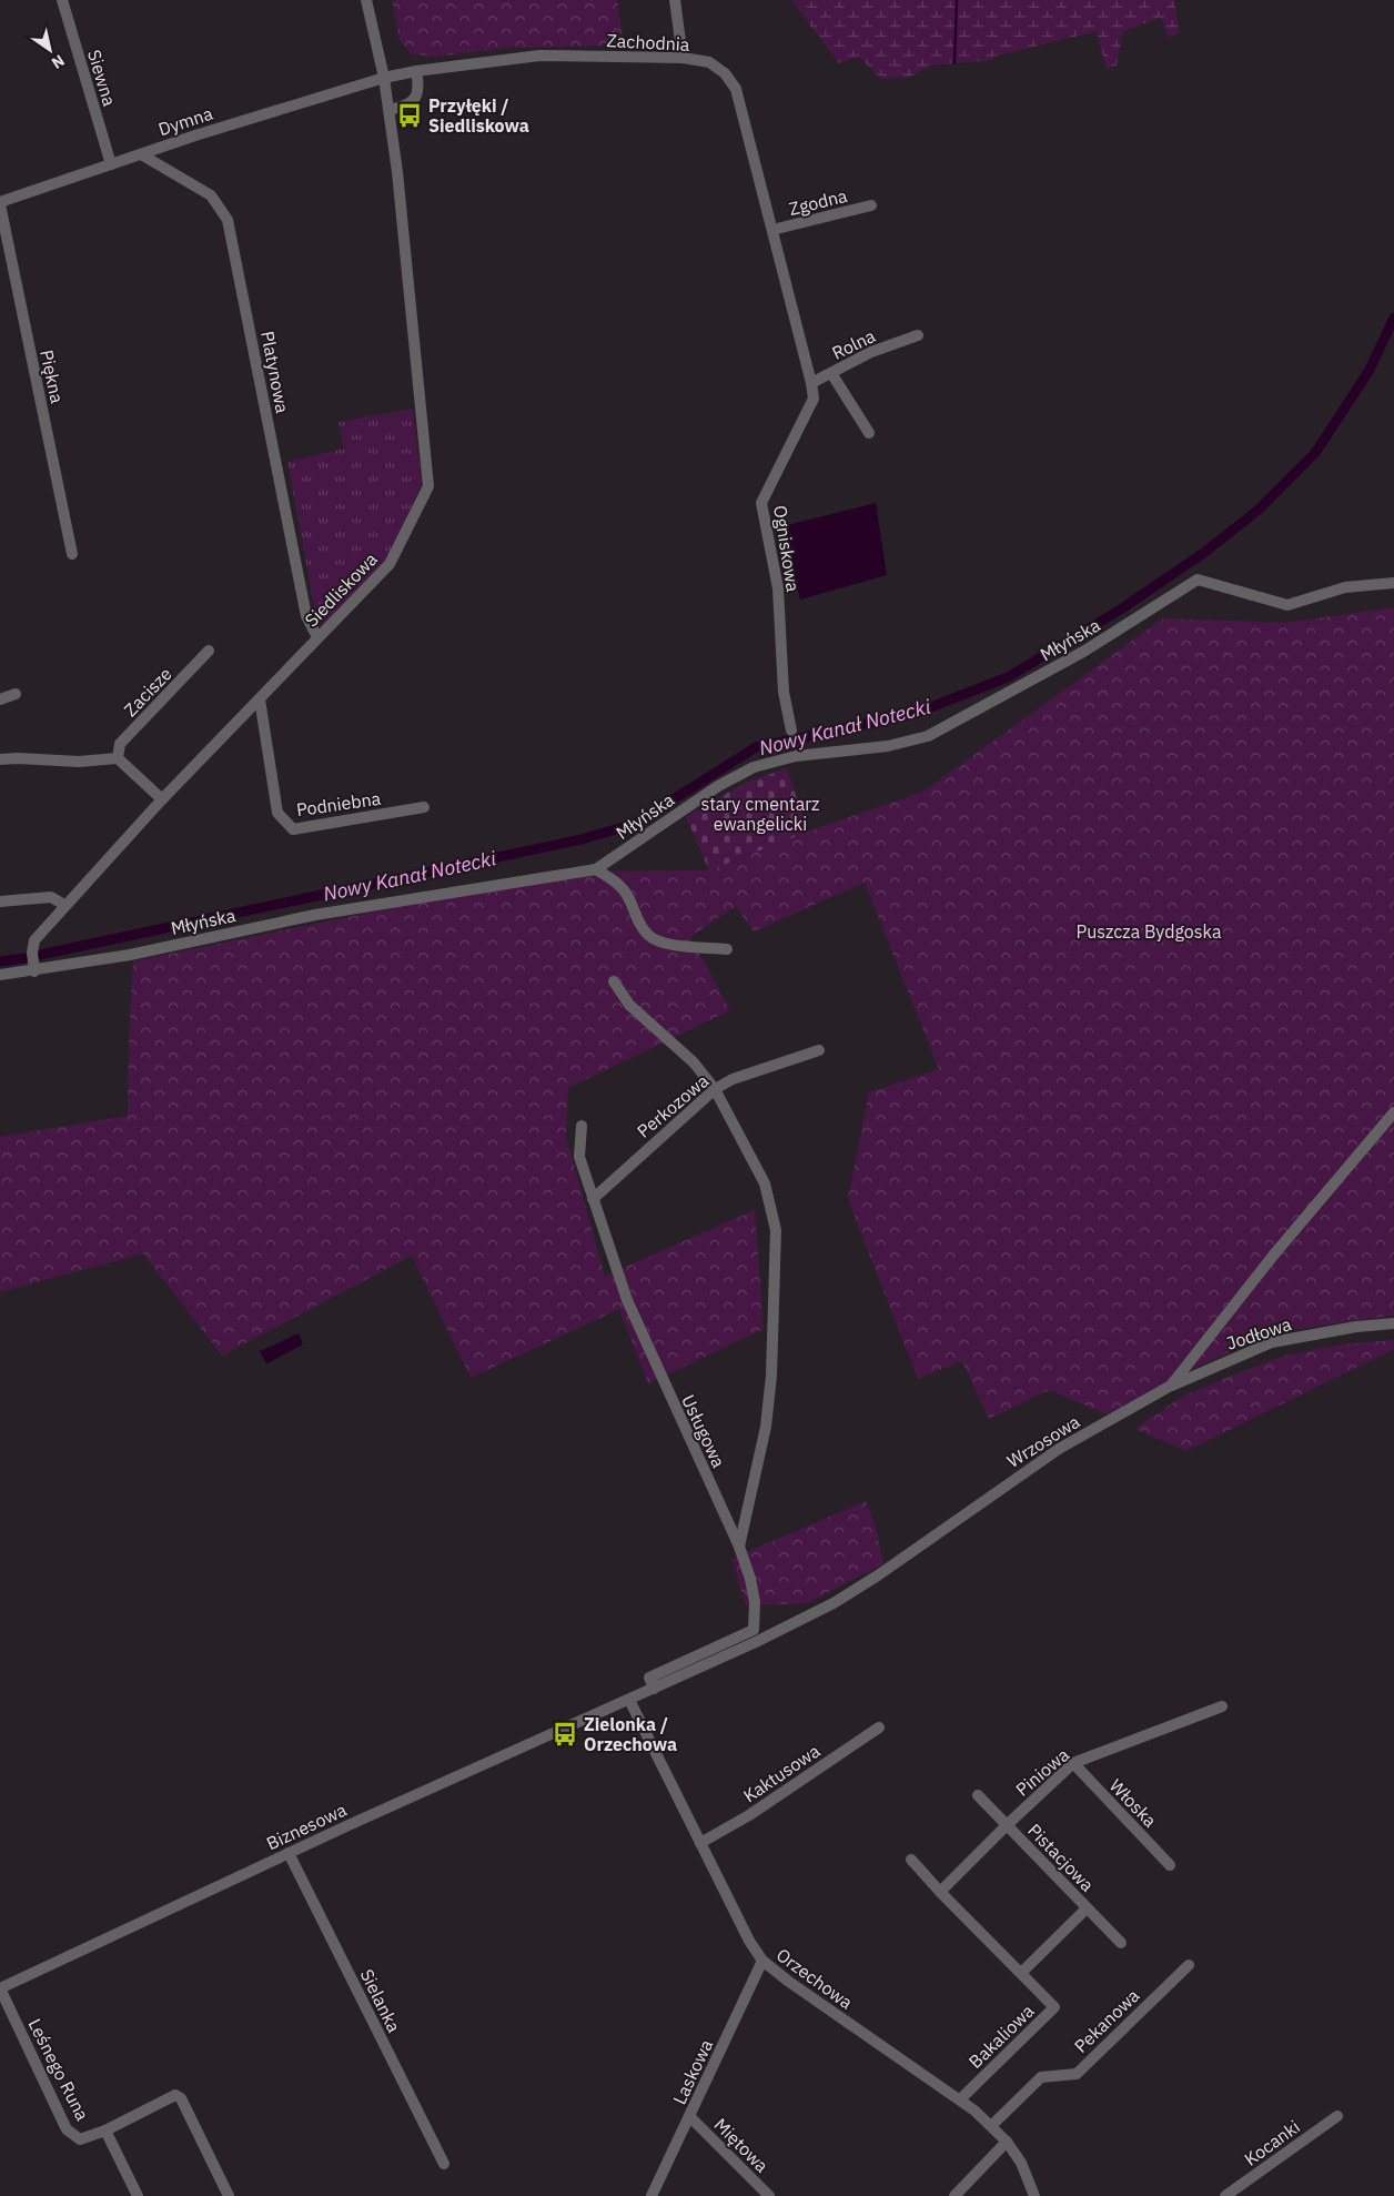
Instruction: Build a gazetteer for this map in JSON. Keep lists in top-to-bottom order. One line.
{"streets":{"street":["Zachodnia","Siewna","Dymna","Zgodna","Rolna","Platynowa","Piękna","Ogniskowa","Siedliskowa","Młyńska","Zacisze","Podniebna","Perkozowa","Jodłowa","Usługowa","Wrzosowa","Piniowa","Kaktusowa","Włoska","Biznesowa","Pistacjowa","Orzechowa","Sielanka","Pekanowa","Bakaliowa","Leśnego Runa","Laskowa","Kocanki","Miętowa"]},"crossings":[["Zachodnia","Dymna"],["Zachodnia","Zgodna"],["Zachodnia","Rolna"],["Zachodnia","Ogniskowa"],["Zachodnia","Siedliskowa"],["Siewna","Dymna"],["Dymna","Platynowa"],["Dymna","Piękna"],["Dymna","Siedliskowa"],["Rolna","Ogniskowa"],["Platynowa","Siedliskowa"],["Siedliskowa","Młyńska"],["Siedliskowa","Podniebna"],["Perkozowa","Usługowa"],["Jodłowa","Wrzosowa"],["Usługowa","Wrzosowa"],["Wrzosowa","Biznesowa"],["Wrzosowa","Orzechowa"],["Piniowa","Włoska"],["Piniowa","Pistacjowa"],["Piniowa","Bakaliowa"],["Kaktusowa","Orzechowa"],["Biznesowa","Orzechowa"],["Biznesowa","Sielanka"],["Biznesowa","Leśnego Runa"],["Pistacjowa","Bakaliowa"],["Orzechowa","Pekanowa"],["Orzechowa","Bakaliowa"],["Orzechowa","Laskowa"],["Laskowa","Miętowa"]],"water":["Nowy Kanał Notecki"],"parks":["stary cmentarz ewangelicki","Puszcza Bydgoska"],"places":{"bus stop":["Przyłęki / Siedliskowa","Zielonka / Orzechowa"]},"north":"bottom right"}
